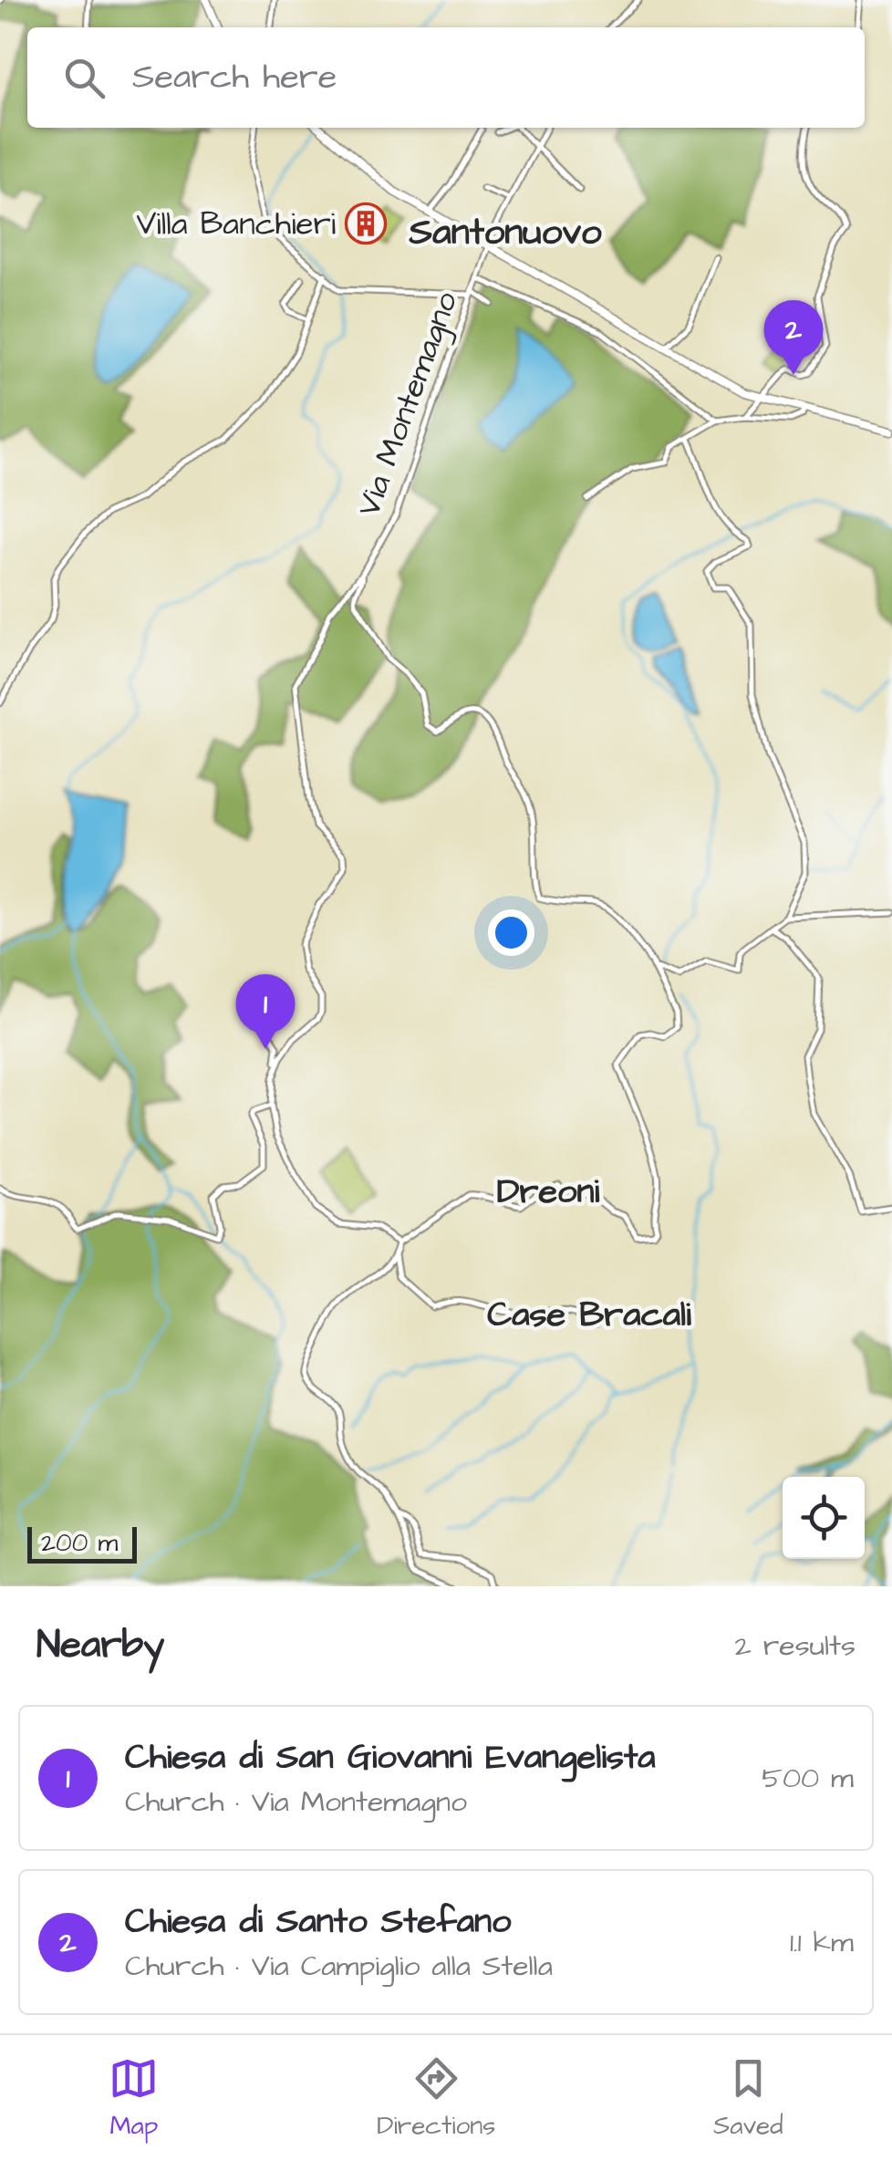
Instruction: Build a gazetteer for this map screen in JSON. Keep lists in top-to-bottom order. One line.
{"streets":{"street":["Via Montemagno"]},"districts":["Santonuovo","Dreoni","Case Bracali"],"places":{"building":["Villa Banchieri"]},"scale_bar":"200 m","page":{"search":"Search here","pins":["2","1"],"scale":"200 m","heading":["Nearby","2 results"],"list":[{"mark":"1","name":"Chiesa di San Giovanni Evangelista","note":"Church · Via Montemagno","value":"500 m"},{"mark":"2","name":"Chiesa di Santo Stefano","note":"Church · Via Campiglio alla Stella","value":"1.1 km"}],"nav":["Map","Directions","Saved"]}}
